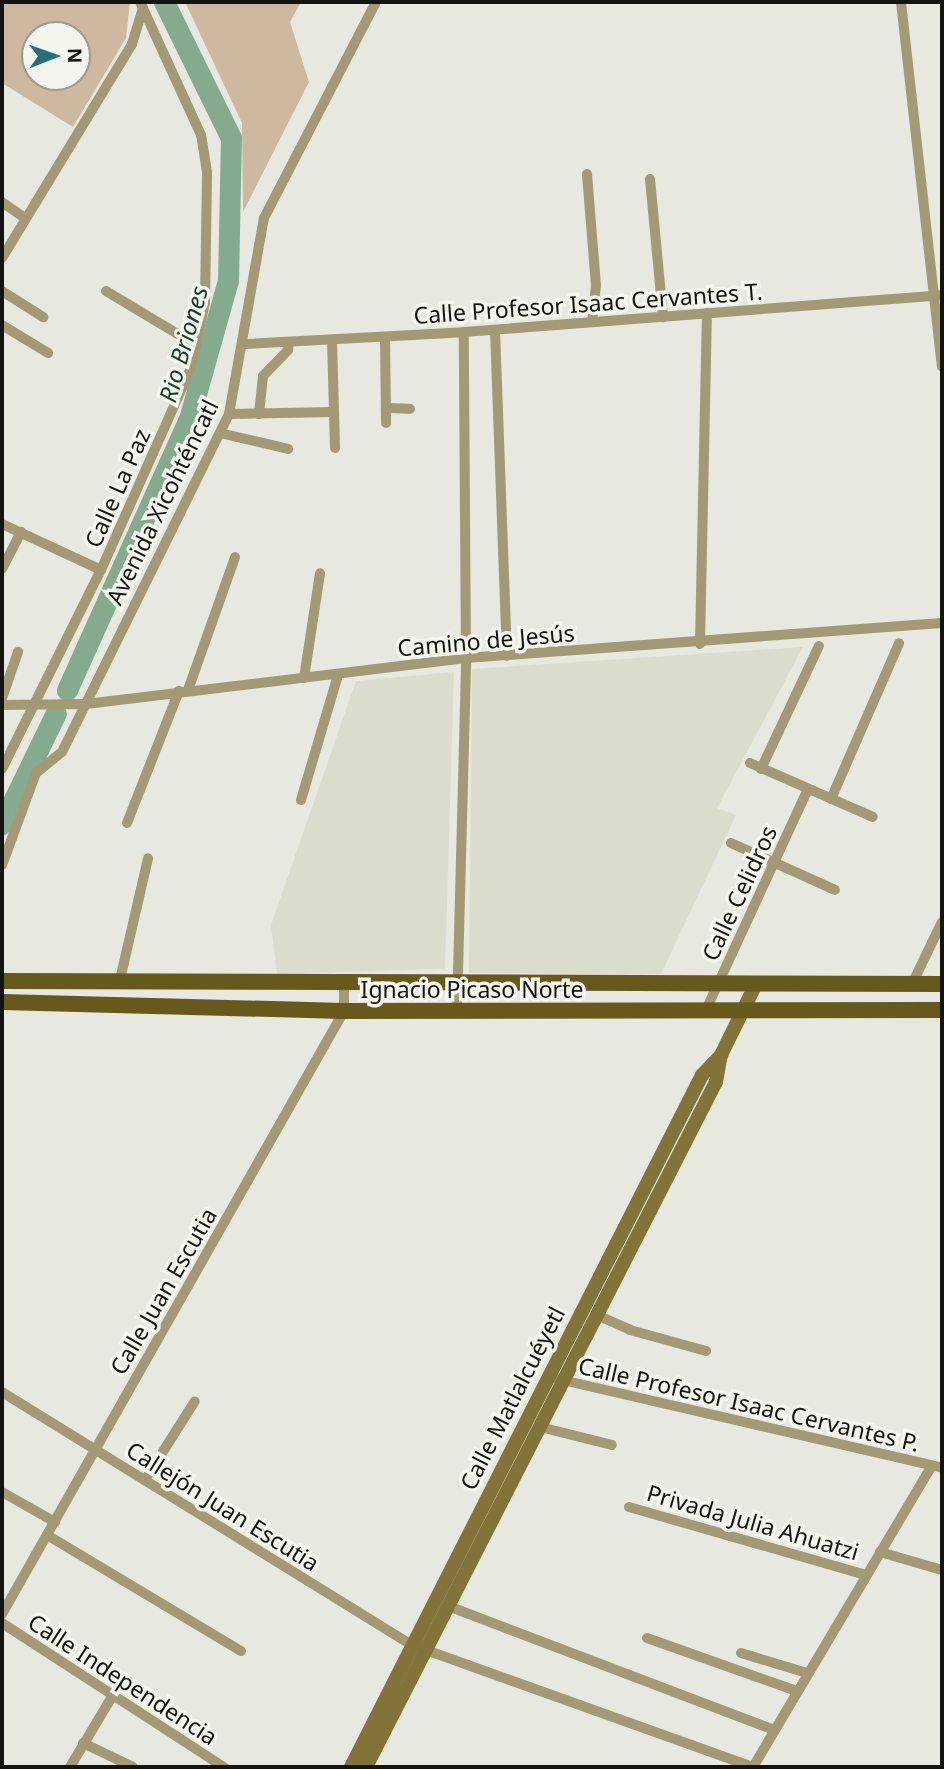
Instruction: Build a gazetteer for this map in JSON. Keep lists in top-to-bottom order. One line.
{"streets":{"main road":["Ignacio Picaso Norte","Calle Matlalcuéyetl"],"street":["Calle Profesor Isaac Cervantes T.","Calle La Paz","Avenida Xicohténcatl","Camino de Jesús","Calle Celidros","Calle Juan Escutia","Calle Profesor Isaac Cervantes P.","Callejón Juan Escutia","Privada Julia Ahuatzi","Calle Independencia"]},"crossings":[["Calle Profesor Isaac Cervantes T.","Avenida Xicohténcatl"],["Calle La Paz","Camino de Jesús"],["Avenida Xicohténcatl","Camino de Jesús"],["Calle Celidros","Ignacio Picaso Norte"],["Ignacio Picaso Norte","Calle Juan Escutia"],["Ignacio Picaso Norte","Calle Matlalcuéyetl"],["Calle Juan Escutia","Callejón Juan Escutia"],["Calle Matlalcuéyetl","Calle Profesor Isaac Cervantes P."],["Calle Matlalcuéyetl","Callejón Juan Escutia"]],"water":["Rio Briones"],"north":"right"}
